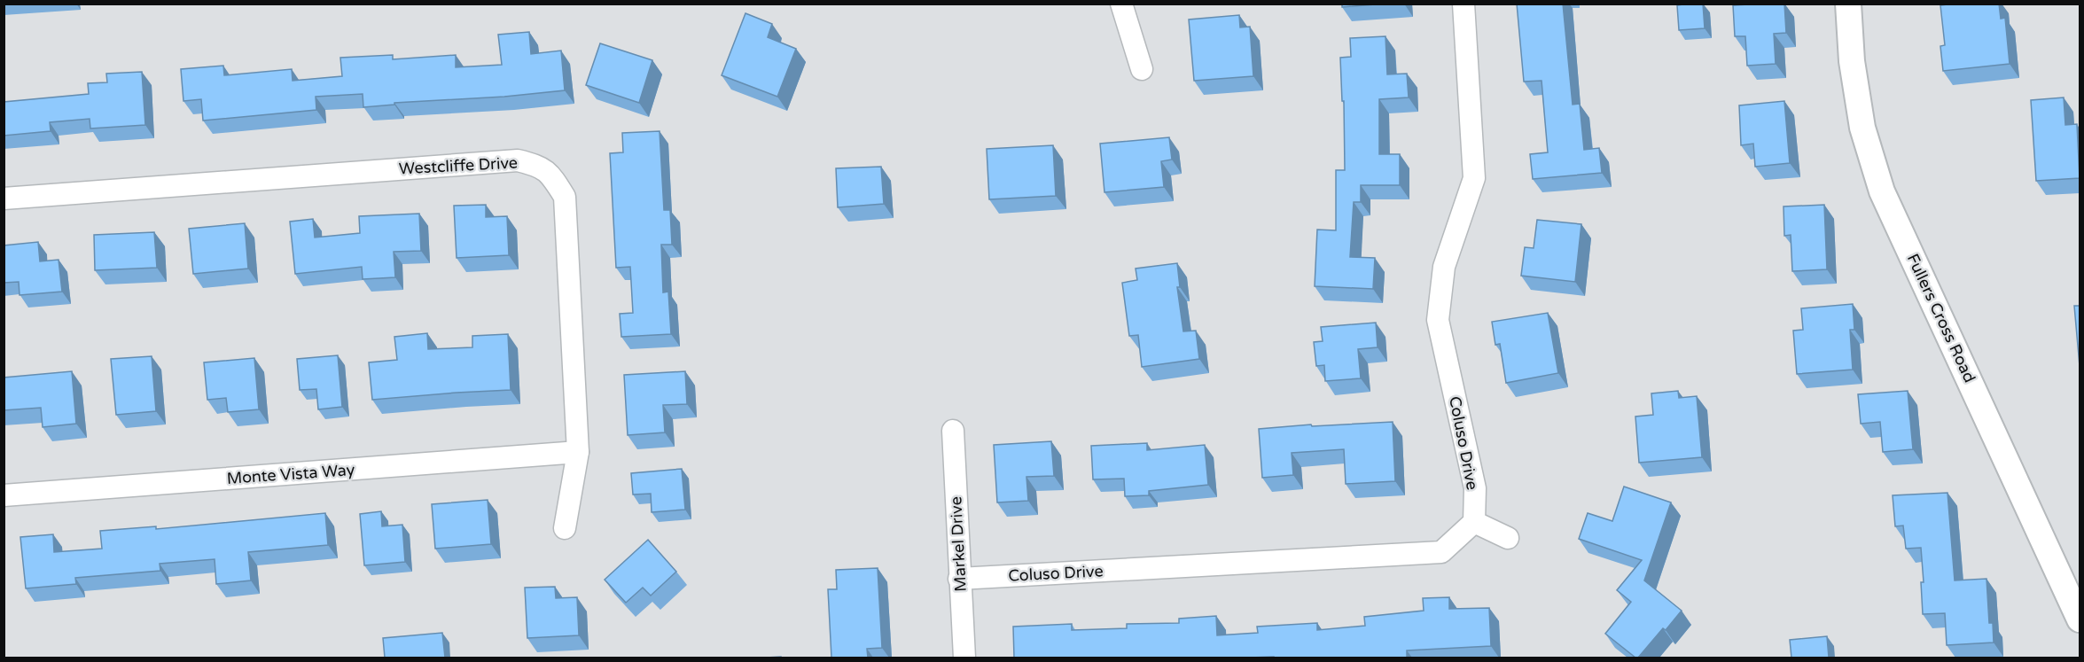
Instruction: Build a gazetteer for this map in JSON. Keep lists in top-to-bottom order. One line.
{"streets":{"street":["Westcliffe Drive","Fullers Cross Road","Coluso Drive","Monte Vista Way","Markel Drive"]},"crossings":[["Westcliffe Drive","Monte Vista Way"],["Coluso Drive","Markel Drive"]]}
